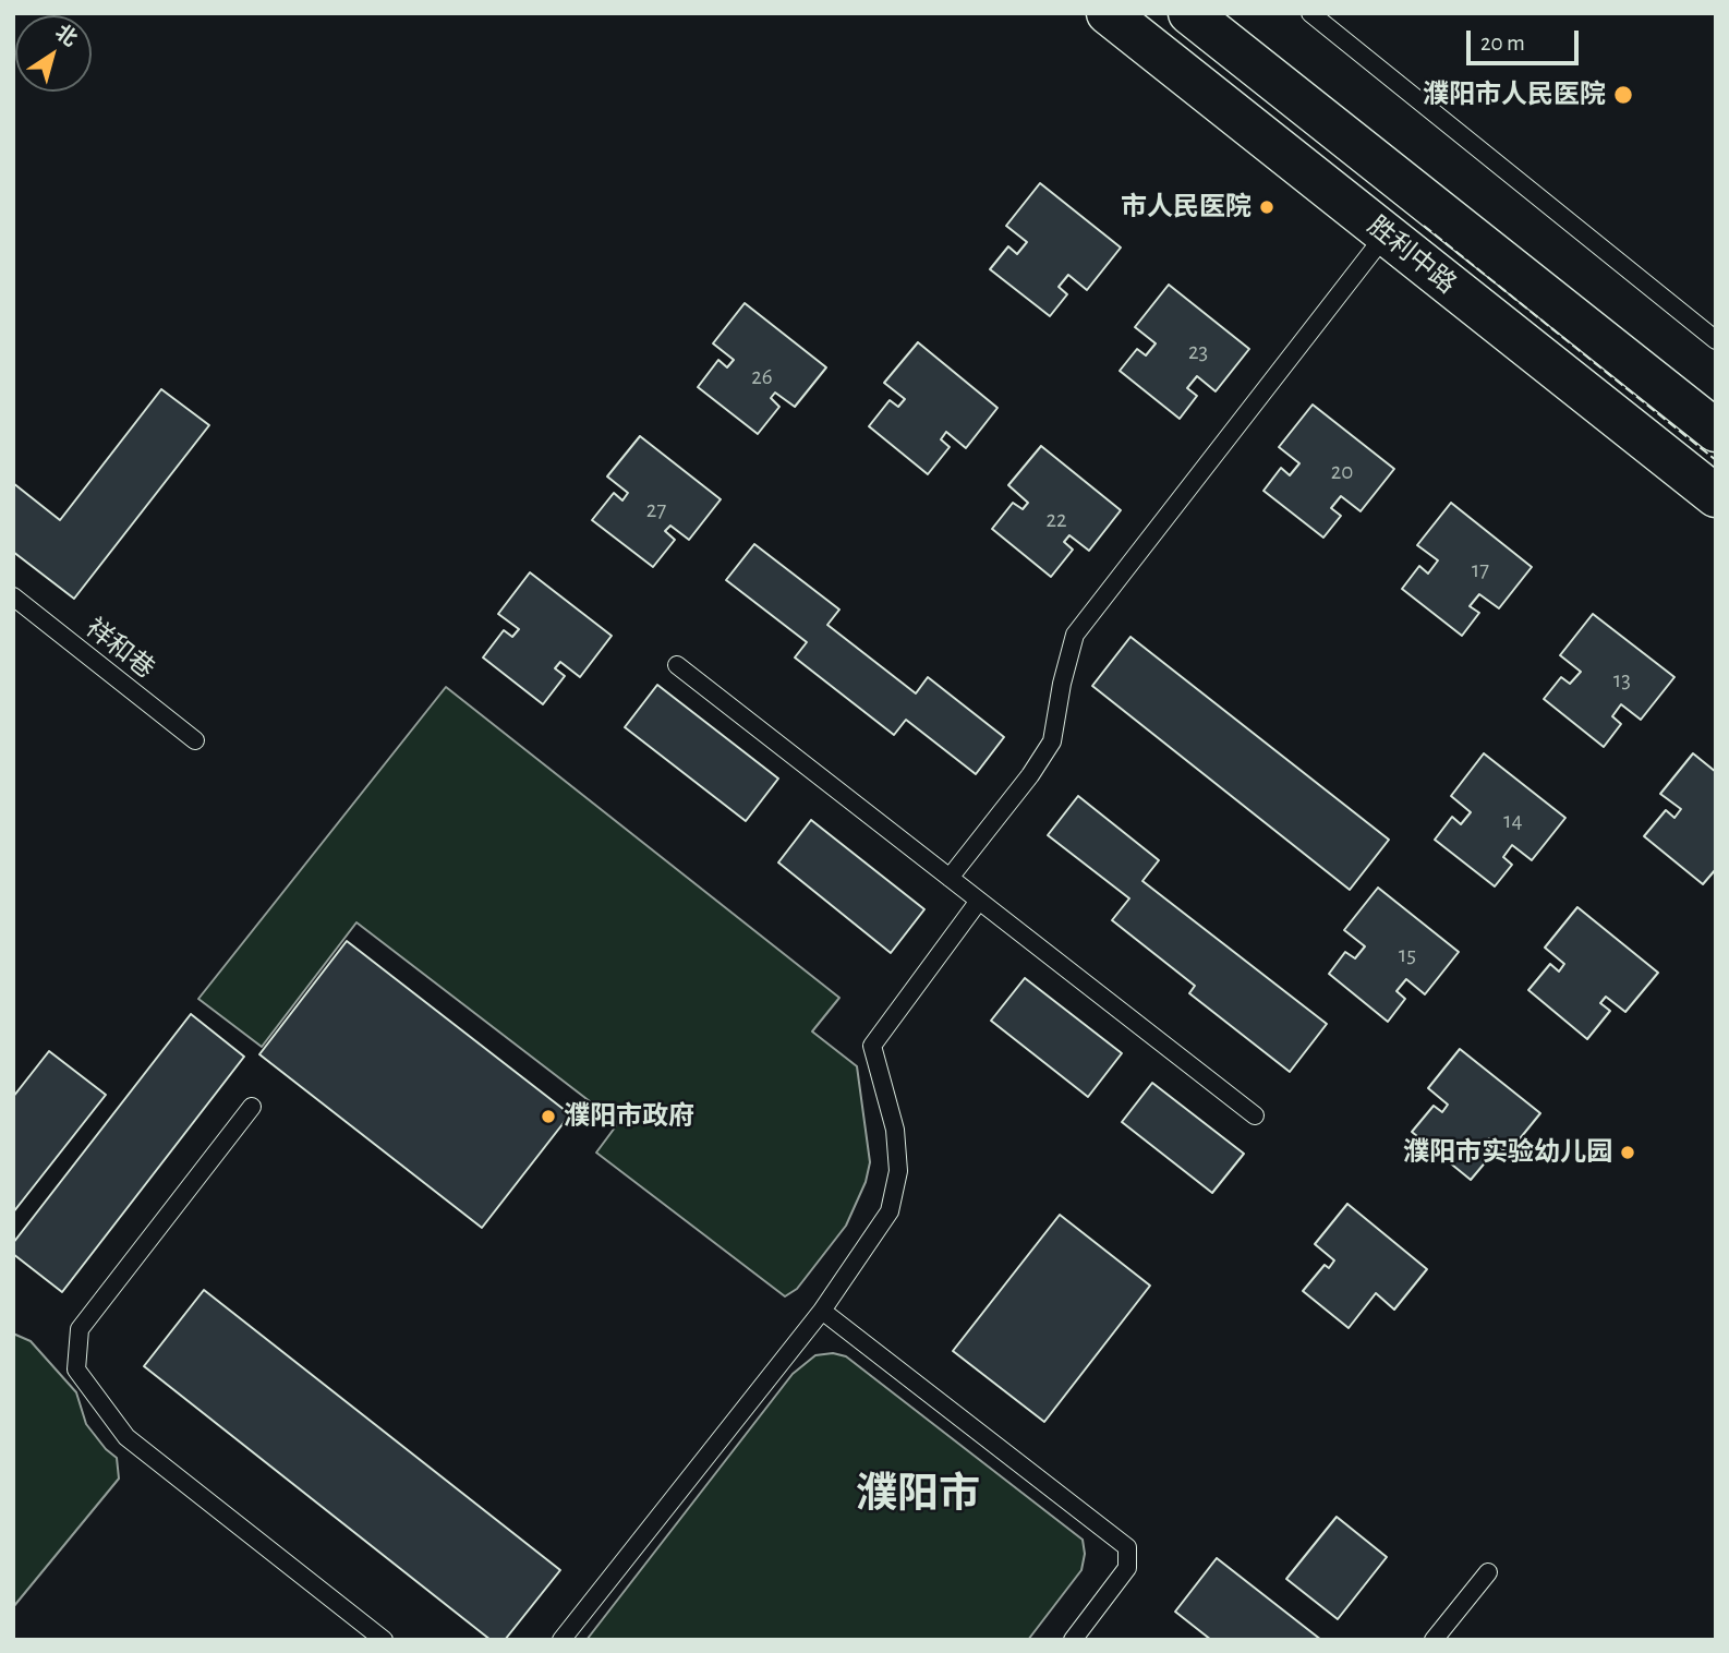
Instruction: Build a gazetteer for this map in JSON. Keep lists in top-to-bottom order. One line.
{"streets":{"main road":["胜利中路"],"lane":["祥和巷"]},"districts":["濮阳市"],"places":["濮阳市人民医院","市人民医院","濮阳市政府","濮阳市实验幼儿园"],"house_numbers":["23","26","20","27","22","17","13","14","15"],"scale_bar":"20 m","north":"top right"}
